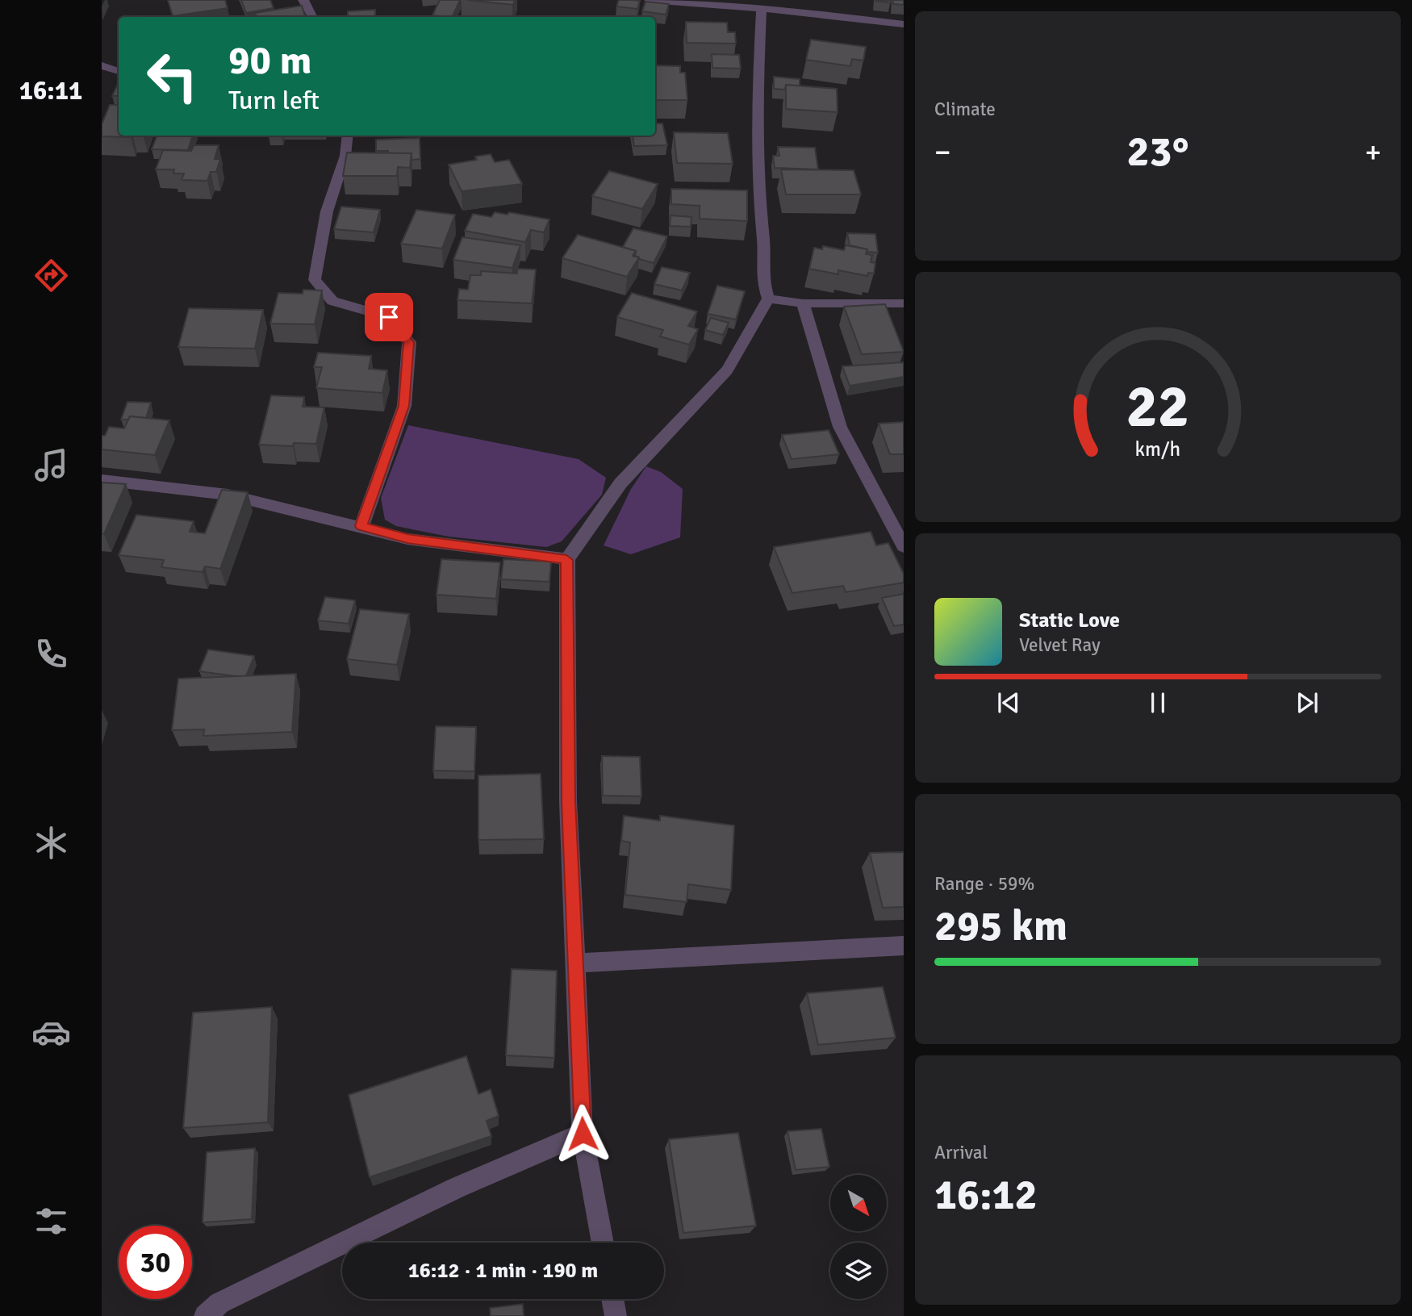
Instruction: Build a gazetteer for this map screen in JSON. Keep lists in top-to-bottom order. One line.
{"north":"bottom right","page":{"tabs":"16:11","tile":["Climate",["Range · 59%","295 km"],["Arrival","16:12"]],"turn":["90 m","Turn left"],"heat":["−","23°","+"],"song":["Static Love","Velvet Ray"],"limit":"30","trip":"16:12 · 1 min · 190 m","gauge":["22","km/h"]}}
